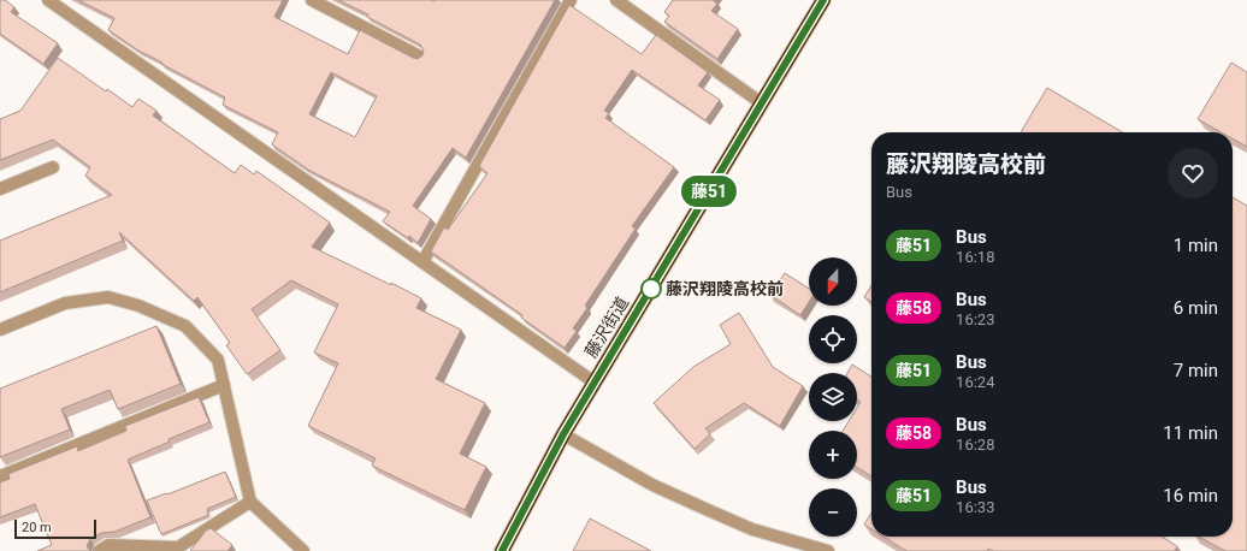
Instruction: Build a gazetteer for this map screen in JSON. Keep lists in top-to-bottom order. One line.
{"streets":{"highway":["藤沢街道"]},"places":["藤沢翔陵高校前"],"lines":["bus line 藤51"],"scale_bar":"20 m","north":"bottom","page":{"on_map":"藤51","heading":["藤沢翔陵高校前","Bus"],"list":[{"mark":"藤51","name":"Bus","note":"16:18","value":"1 min"},{"mark":"藤58","name":"Bus","note":"16:23","value":"6 min"},{"mark":"藤51","name":"Bus","note":"16:24","value":"7 min"},{"mark":"藤58","name":"Bus","note":"16:28","value":"11 min"},{"mark":"藤51","name":"Bus","note":"16:33","value":"16 min"}],"map_buttons":["+","−"],"scale":"20 m"}}
